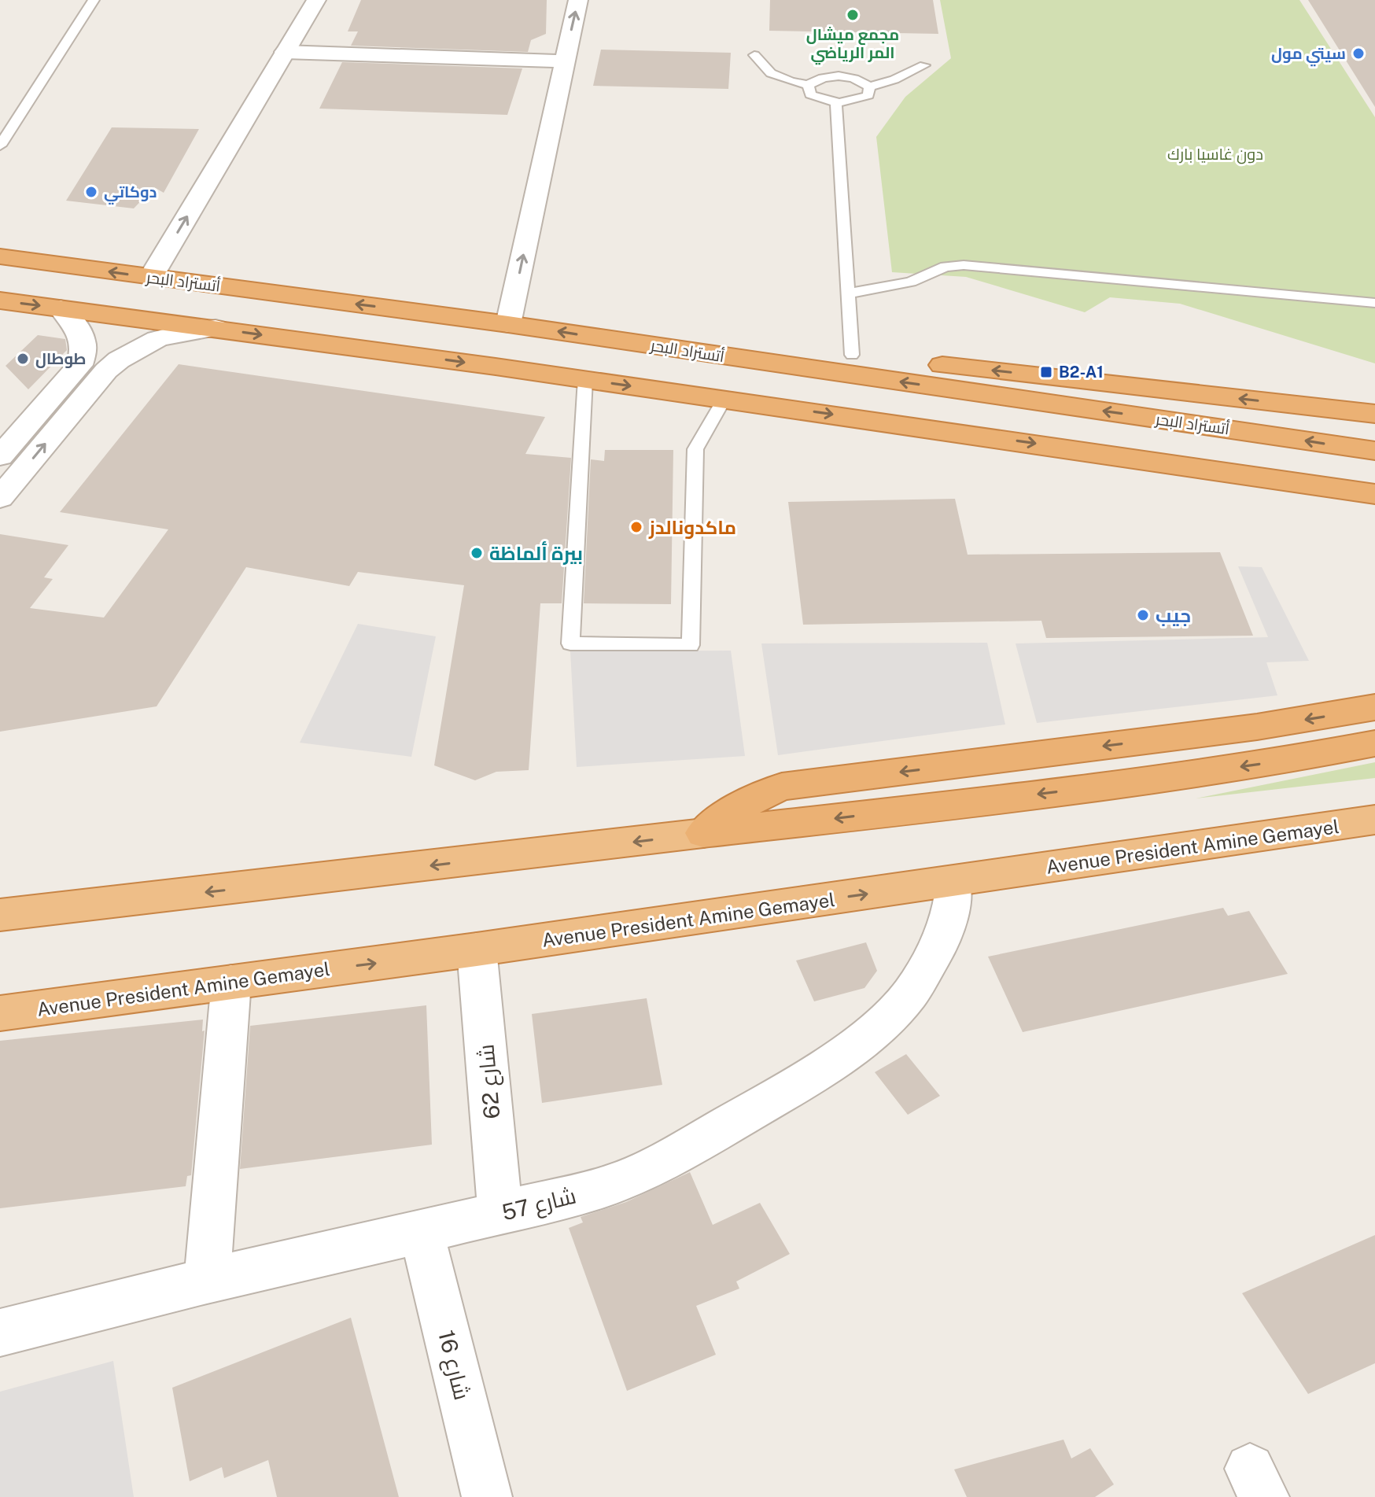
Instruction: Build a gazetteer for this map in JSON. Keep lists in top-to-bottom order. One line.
{"streets":{"highway":["أتستراد البحر","Avenue President Amine Gemayel"],"street":["شارع 62","شارع 57","شارع 16"]},"crossings":[["Avenue President Amine Gemayel","شارع 62"],["Avenue President Amine Gemayel","شارع 57"],["شارع 62","شارع 57"],["شارع 57","شارع 16"]],"parks":["دون غاسيا بارك"],"places":{"other":["مجمع ميشال المر الرياضي","سيتي مول","دوكاتي","طوطال","ماكدونالدز","بيرة ألماظة","جيب"],"transit":["B2-A1"]}}
